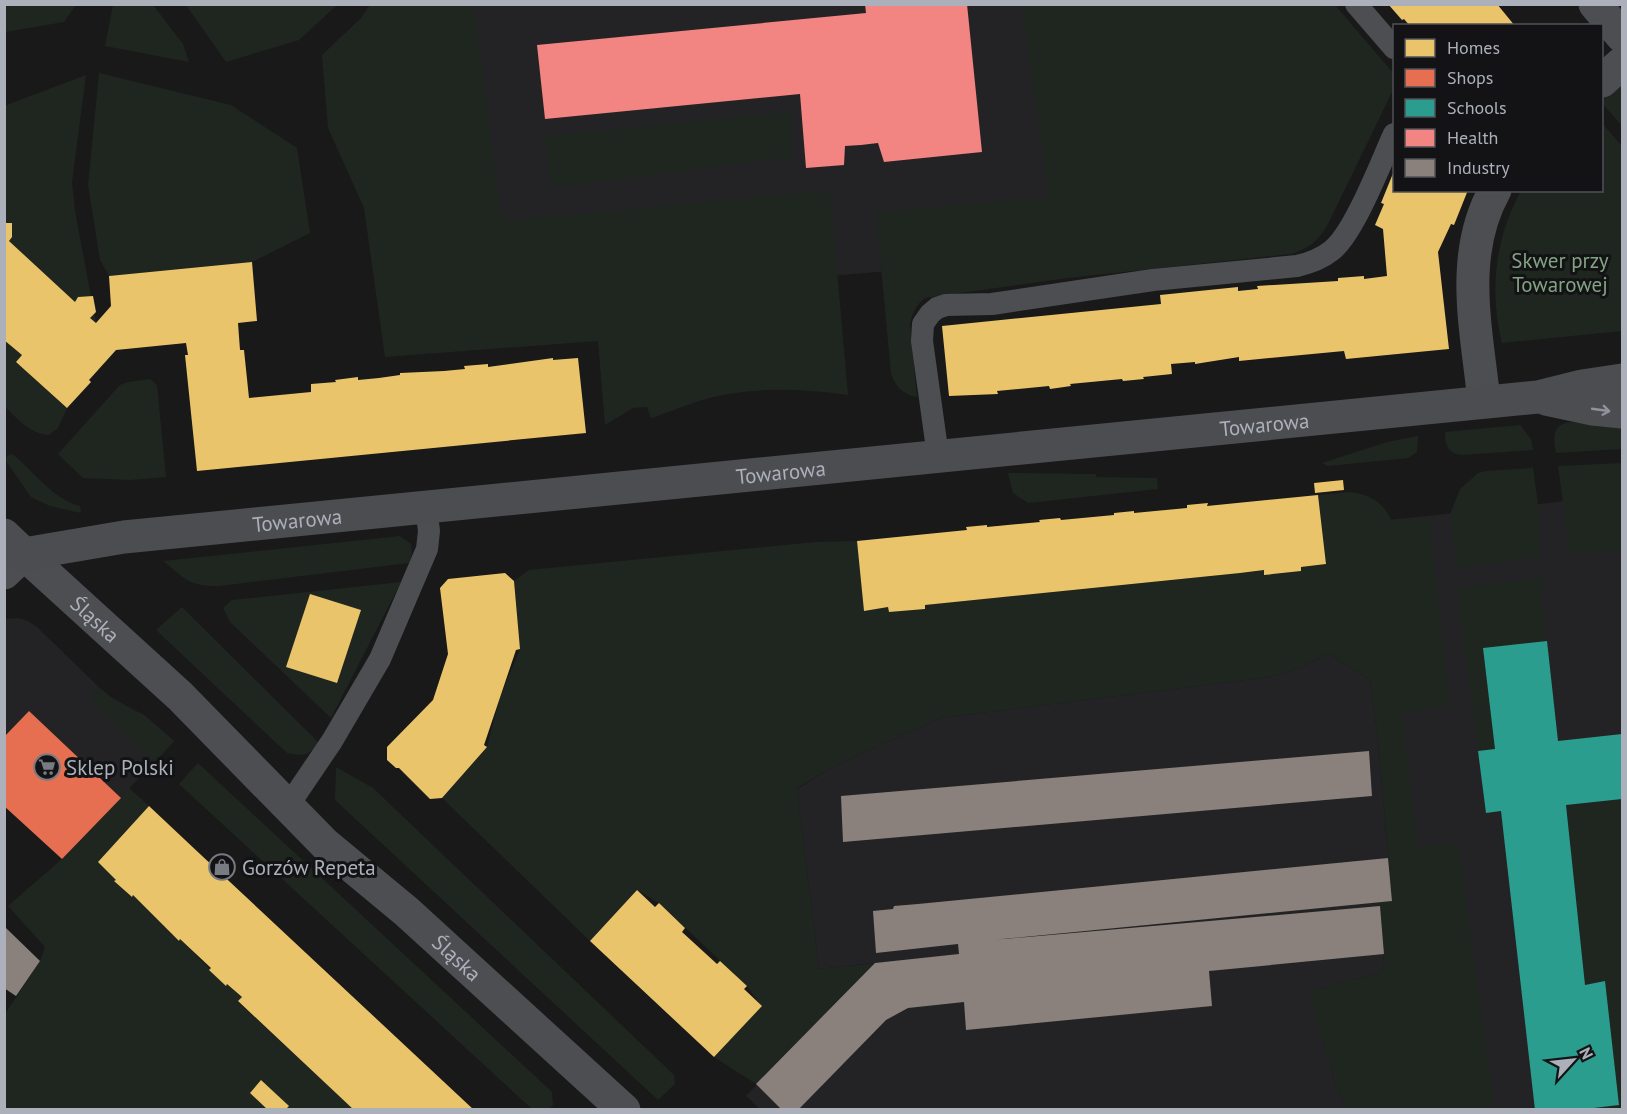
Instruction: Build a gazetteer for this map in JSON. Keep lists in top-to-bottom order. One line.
{"streets":{"street":["Towarowa","Śląska"]},"crossings":[["Towarowa","Śląska"]],"parks":["Skwer przy Towarowej"],"places":{"supermarket":["Sklep Polski"],"shop":["Gorzów Repeta"]},"legend":["Homes","Shops","Schools","Health","Industry"],"north":"top right"}
